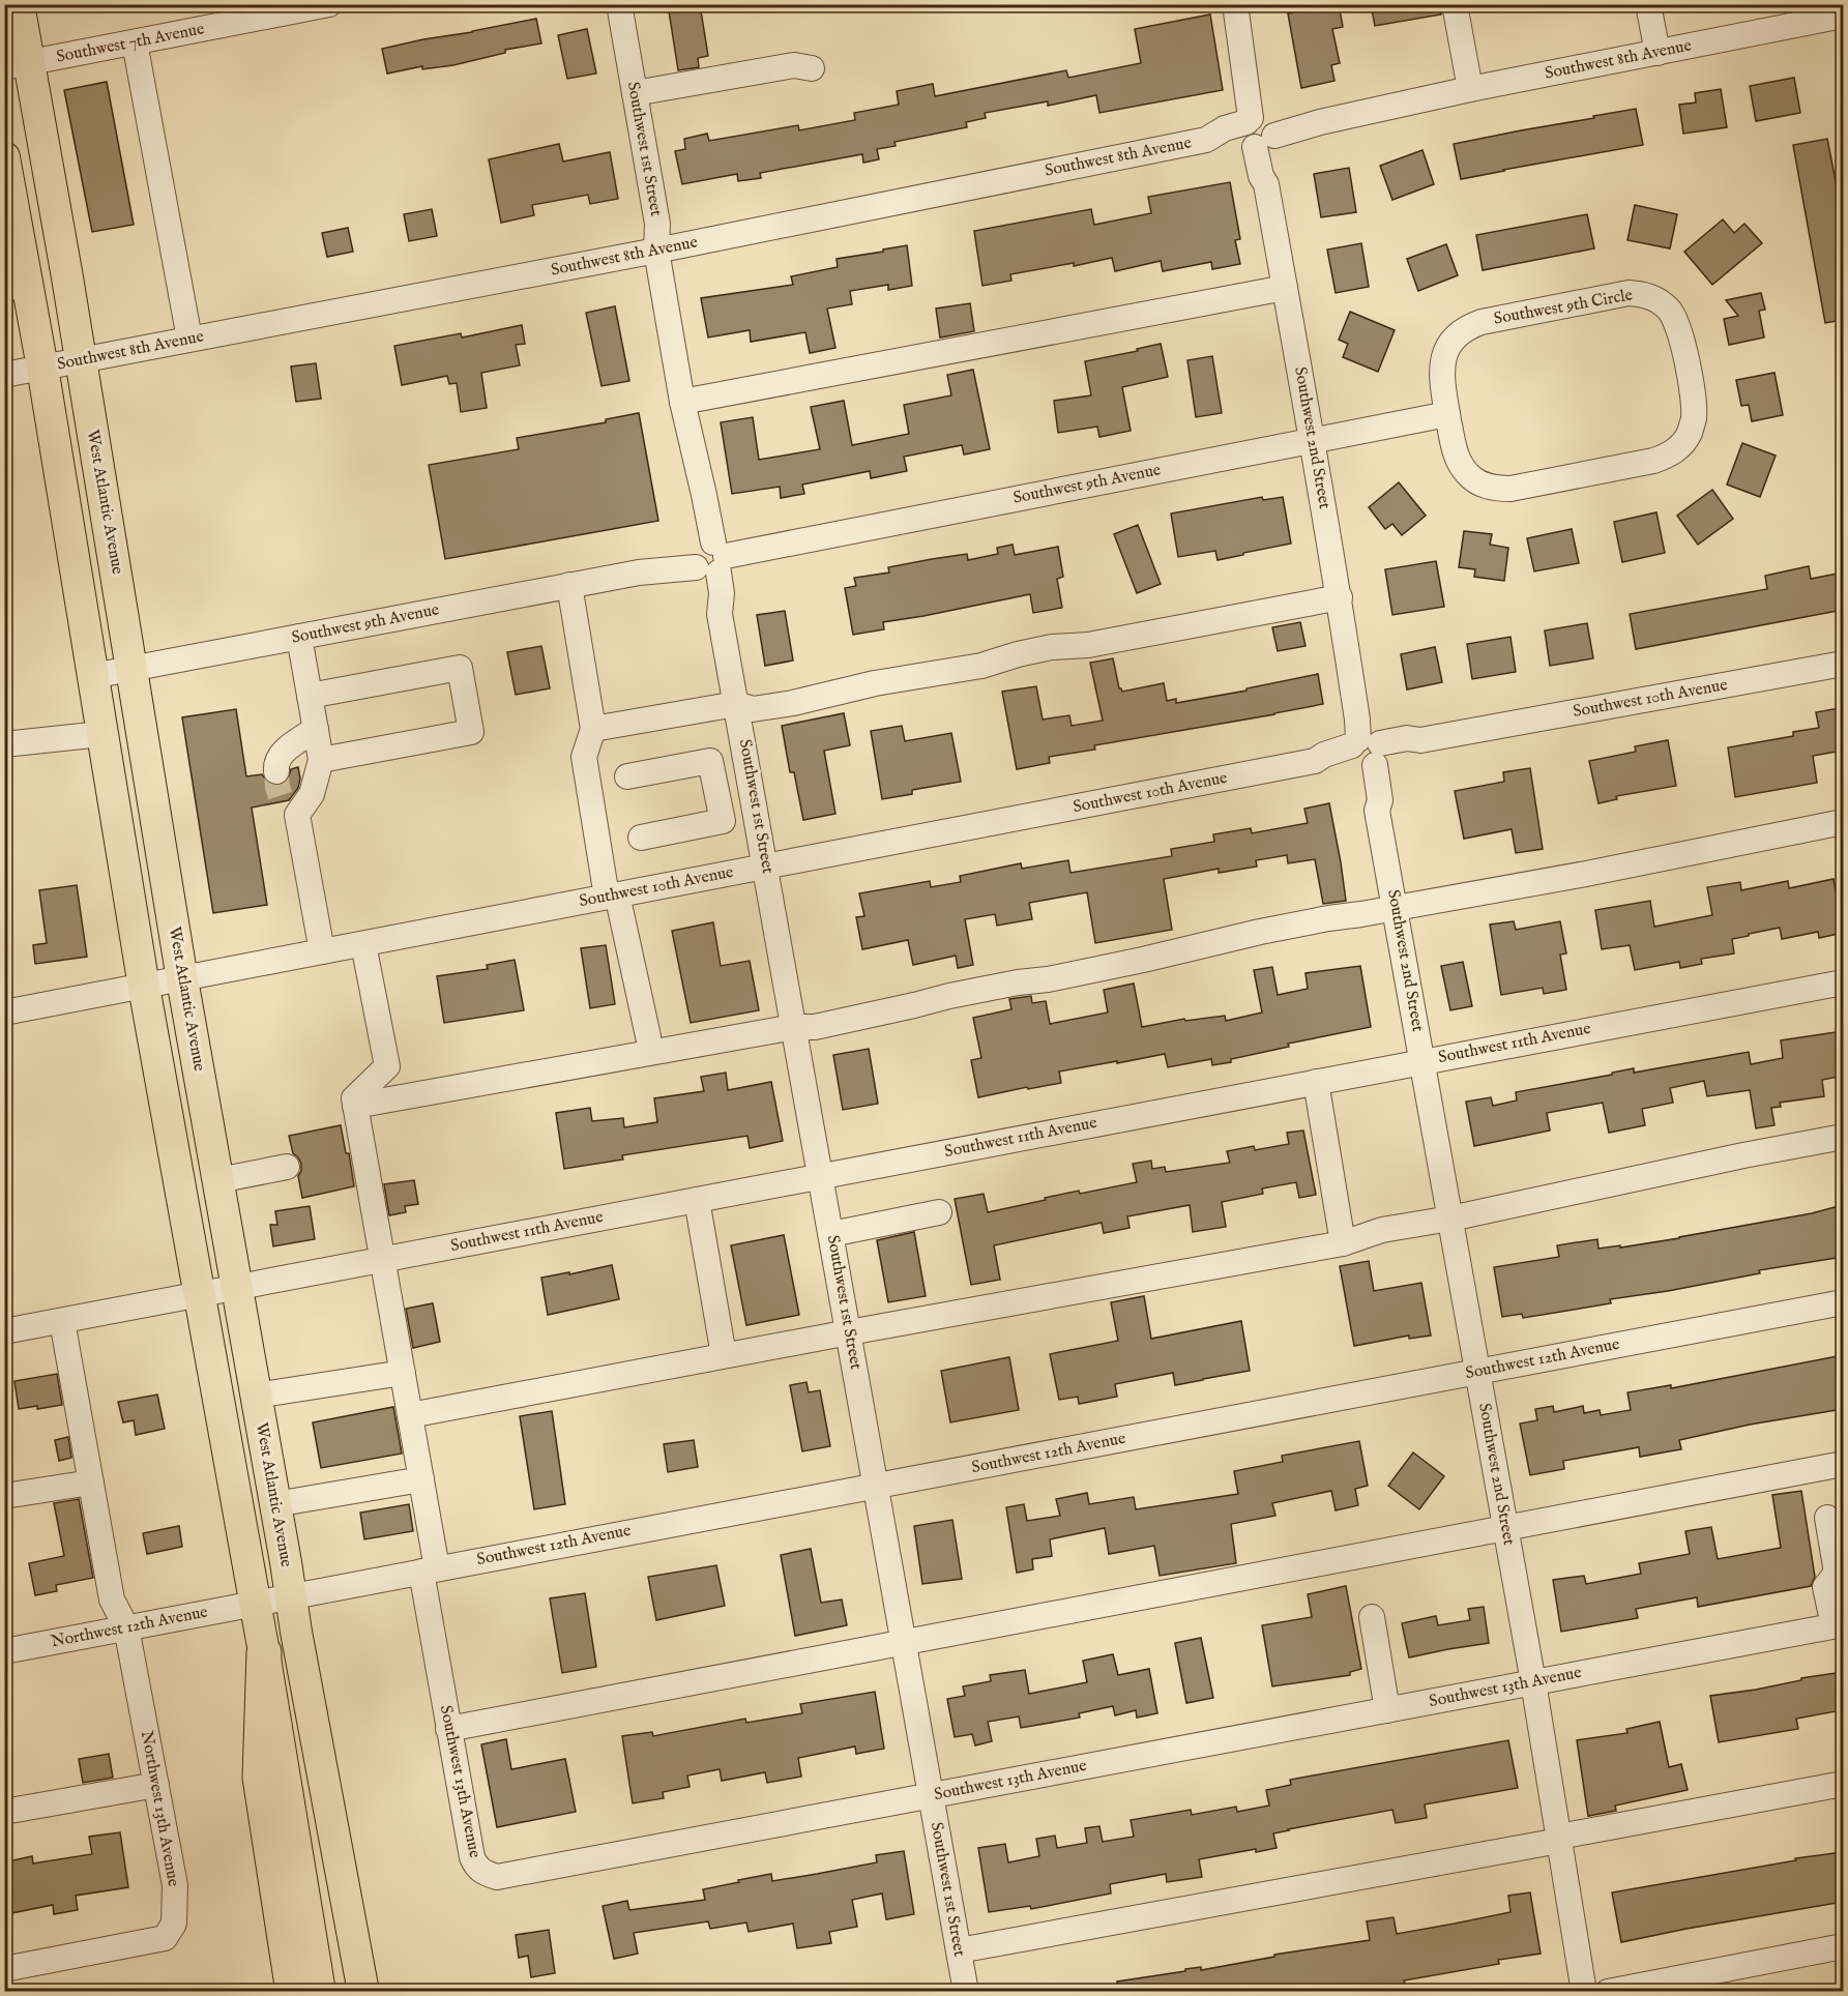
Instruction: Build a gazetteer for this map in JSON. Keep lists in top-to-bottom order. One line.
{"streets":{"main road":["West Atlantic Avenue"],"street":["Southwest 7th Avenue","Southwest 8th Avenue","Southwest 1st Street","Southwest 9th Circle","Southwest 2nd Street","Southwest 9th Avenue","Southwest 10th Avenue","Southwest 11th Avenue","Southwest 12th Avenue","Northwest 12th Avenue","Southwest 13th Avenue","Northwest 13th Avenue"]},"crossings":[["Southwest 7th Avenue","West Atlantic Avenue"],["Southwest 8th Avenue","Southwest 1st Street"],["Southwest 8th Avenue","Southwest 2nd Street"],["Southwest 8th Avenue","West Atlantic Avenue"],["Southwest 1st Street","Southwest 9th Avenue"],["Southwest 1st Street","Southwest 10th Avenue"],["Southwest 1st Street","Southwest 11th Avenue"],["Southwest 1st Street","Southwest 12th Avenue"],["Southwest 1st Street","Southwest 13th Avenue"],["Southwest 9th Circle","Southwest 9th Avenue"],["Southwest 2nd Street","Southwest 9th Avenue"],["Southwest 2nd Street","Southwest 10th Avenue"],["Southwest 2nd Street","Southwest 11th Avenue"],["Southwest 2nd Street","Southwest 12th Avenue"],["Southwest 2nd Street","Southwest 13th Avenue"],["Southwest 9th Avenue","West Atlantic Avenue"],["West Atlantic Avenue","Southwest 10th Avenue"],["West Atlantic Avenue","Southwest 11th Avenue"],["West Atlantic Avenue","Southwest 12th Avenue"],["Southwest 11th Avenue","Southwest 13th Avenue"],["Southwest 11th Avenue","Northwest 13th Avenue"],["Southwest 12th Avenue","Northwest 12th Avenue"],["Southwest 12th Avenue","Southwest 13th Avenue"],["Northwest 12th Avenue","Northwest 13th Avenue"]]}
